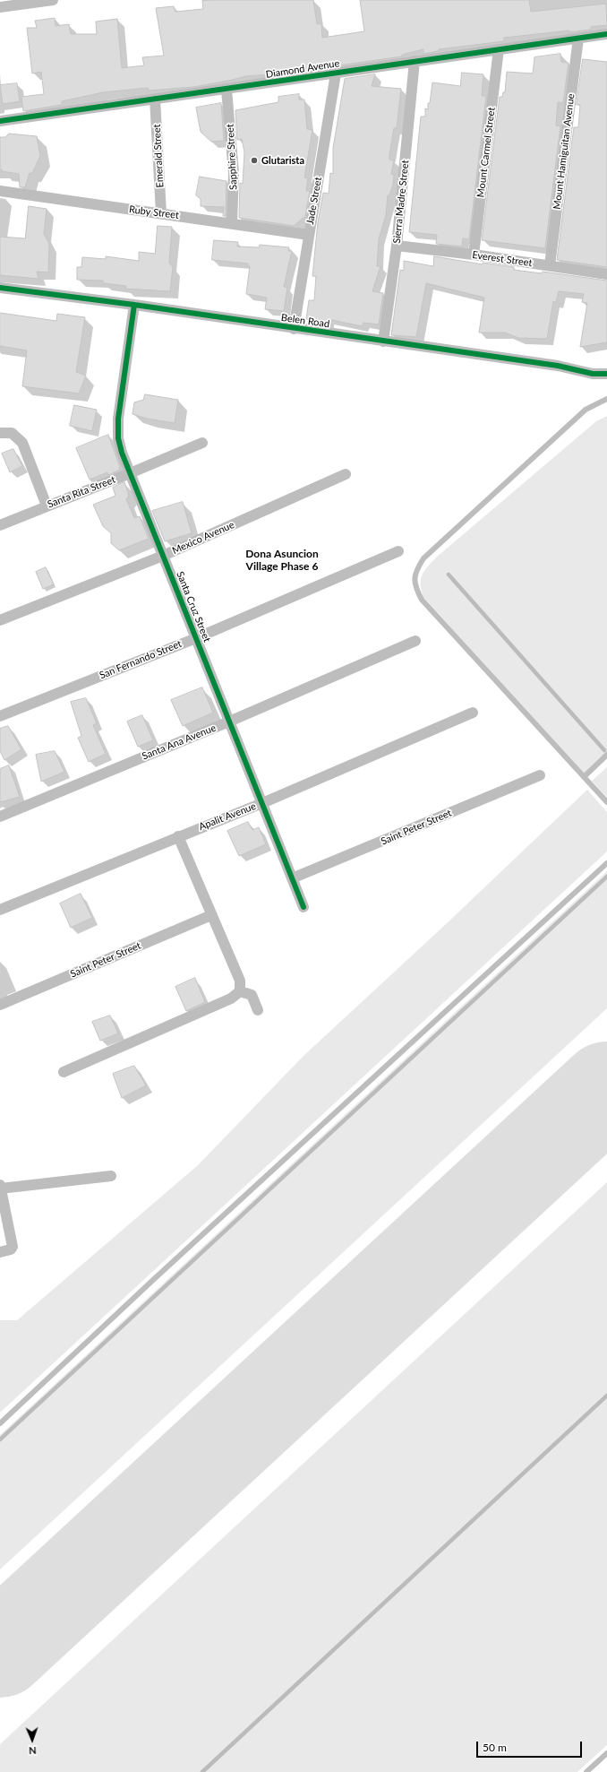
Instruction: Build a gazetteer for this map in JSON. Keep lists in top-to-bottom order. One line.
{"streets":{"street":["Diamond Avenue","Mount Hamiguitan Avenue","Mount Carmel Street","Emerald Street","Sapphire Street","Jade Street","Sierra Madre Street","Ruby Street","Everest Street","Belen Road","Santa Rita Street","Mexico Avenue","Santa Cruz Street","San Fernando Street","Santa Ana Avenue","Apalit Avenue","Saint Peter Street"]},"crossings":[["Diamond Avenue","Mount Hamiguitan Avenue"],["Diamond Avenue","Mount Carmel Street"],["Diamond Avenue","Emerald Street"],["Diamond Avenue","Sapphire Street"],["Diamond Avenue","Jade Street"],["Diamond Avenue","Sierra Madre Street"],["Mount Hamiguitan Avenue","Everest Street"],["Mount Carmel Street","Everest Street"],["Emerald Street","Ruby Street"],["Sapphire Street","Ruby Street"],["Jade Street","Ruby Street"],["Jade Street","Belen Road"],["Sierra Madre Street","Everest Street"],["Sierra Madre Street","Belen Road"],["Belen Road","Santa Cruz Street"],["Santa Rita Street","Santa Cruz Street"],["Mexico Avenue","Santa Cruz Street"],["Santa Cruz Street","San Fernando Street"],["Santa Cruz Street","Santa Ana Avenue"],["Santa Cruz Street","Apalit Avenue"],["Santa Cruz Street","Saint Peter Street"]],"districts":["Dona Asuncion Village Phase 6"],"places":["Glutarista"],"scale_bar":"50 m","north":"bottom"}
